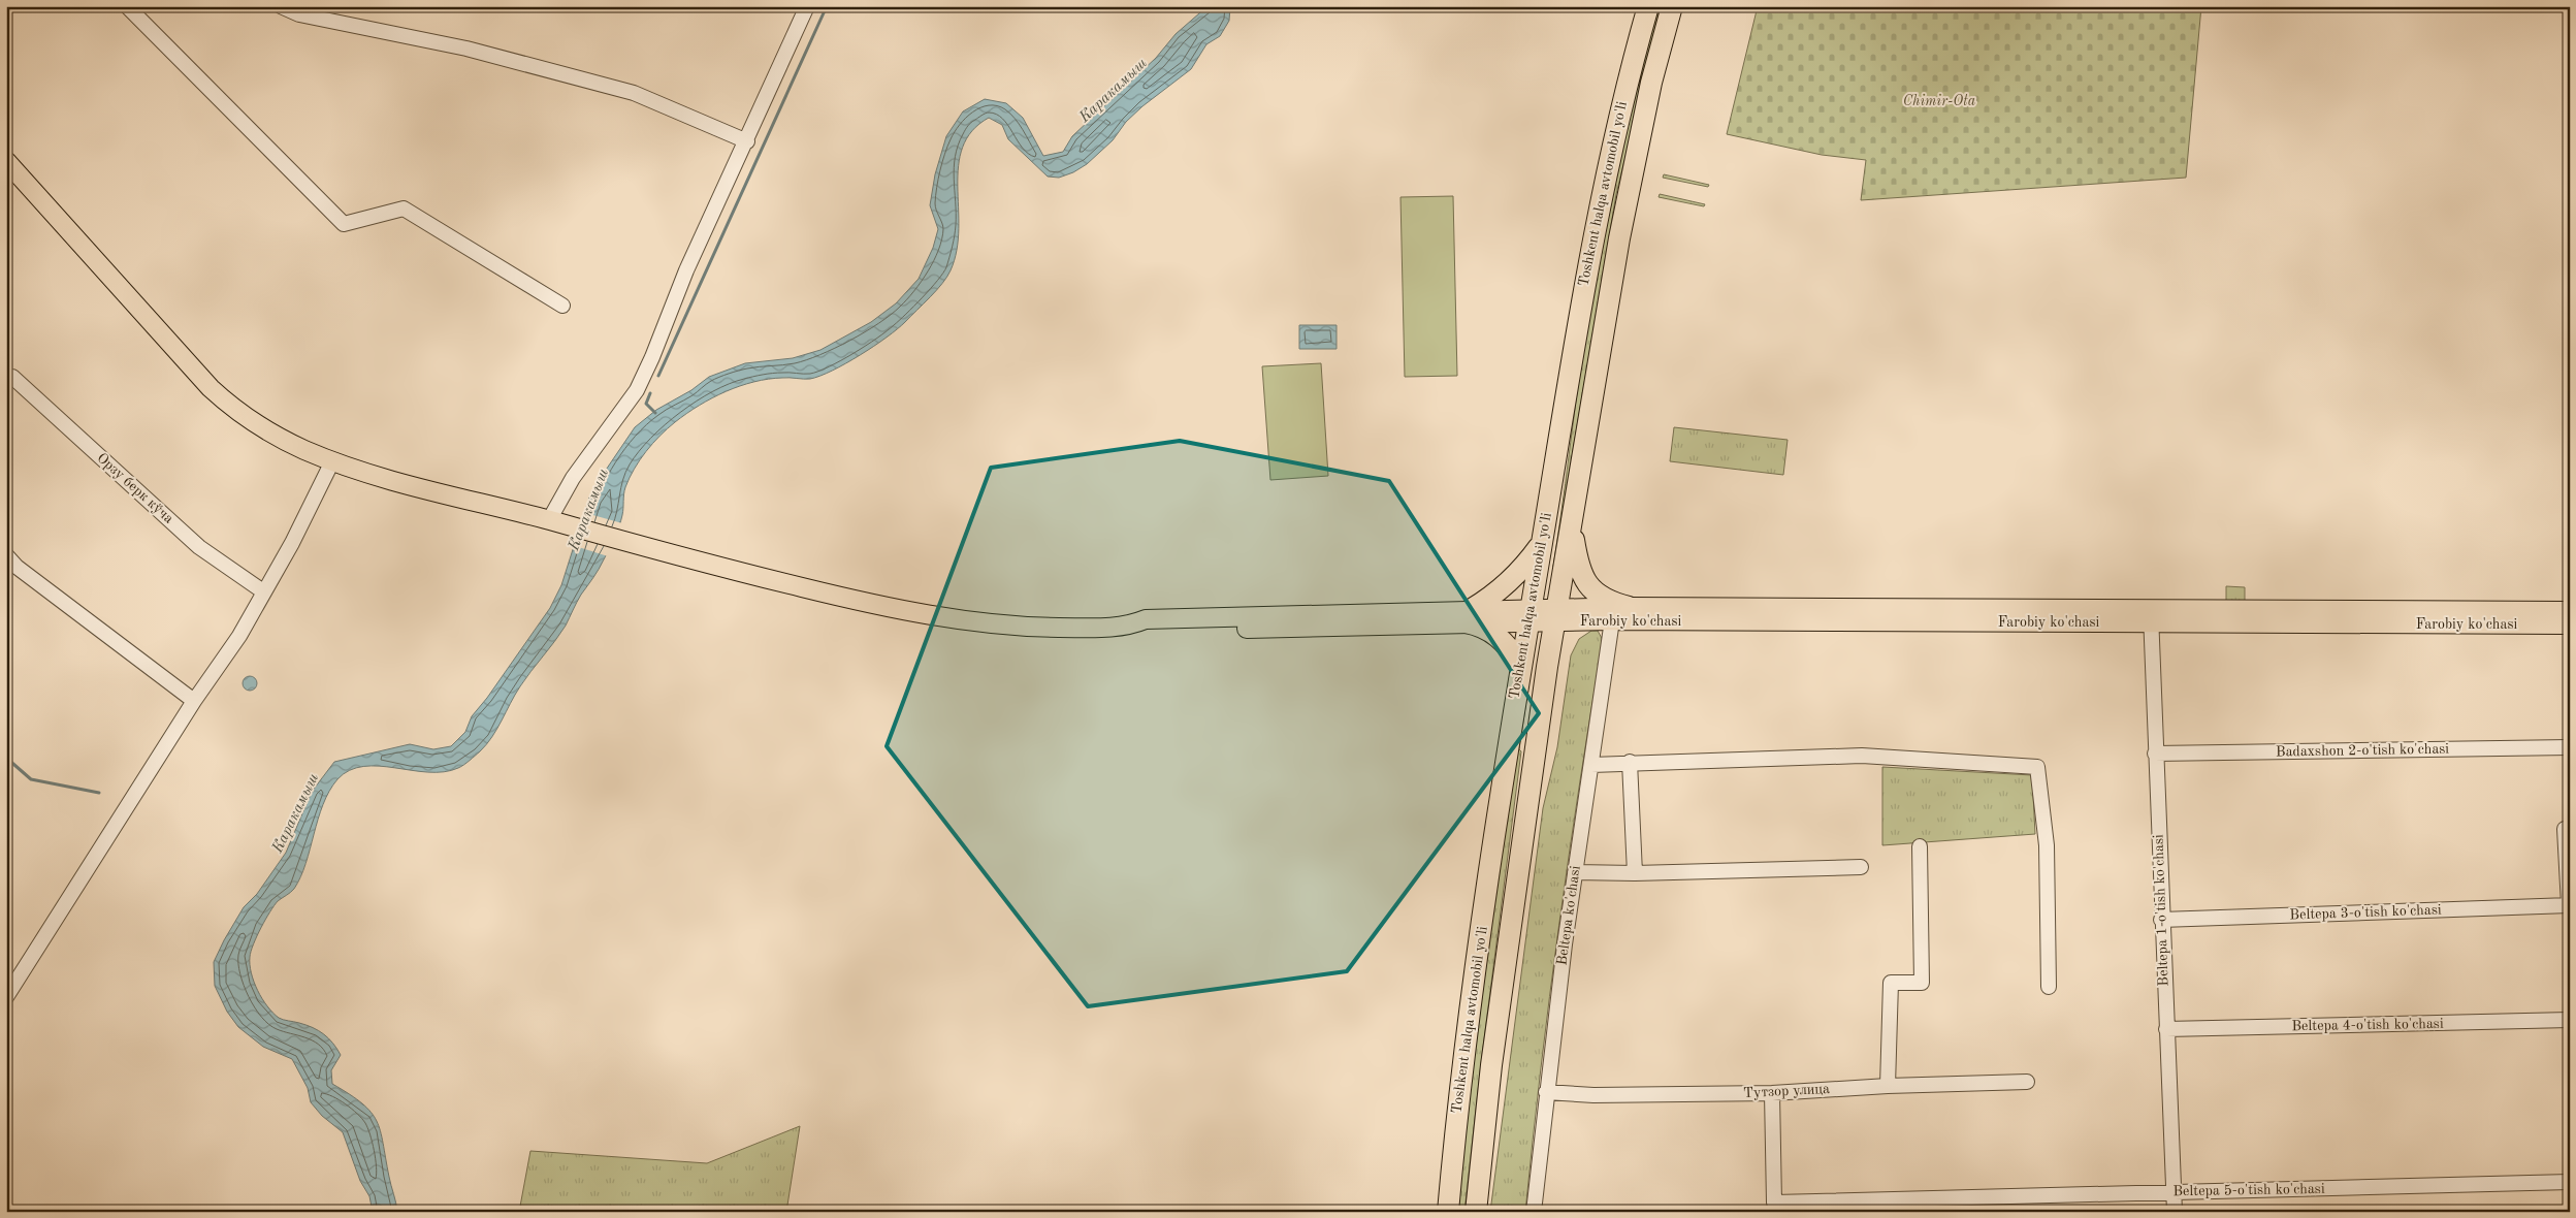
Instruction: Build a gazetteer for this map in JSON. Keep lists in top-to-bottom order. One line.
{"streets":{"highway":["Toshkent halqa avtomobil yo'li"],"main road":["Farobiy ko'chasi"],"street":["Орзу берк кўча","Badaxshon 2-o'tish ko'chasi","Beltepa 1-o'tish ko'chasi","Beltepa 3-o'tish ko'chasi","Beltepa ko'chasi","Beltepa 4-o'tish ko'chasi","Тутзор улица","Beltepa 5-o'tish ko'chasi"]},"crossings":[["Toshkent halqa avtomobil yo'li","Farobiy ko'chasi"],["Farobiy ko'chasi","Beltepa 1-o'tish ko'chasi"],["Farobiy ko'chasi","Beltepa ko'chasi"],["Badaxshon 2-o'tish ko'chasi","Beltepa 1-o'tish ko'chasi"],["Beltepa 1-o'tish ko'chasi","Beltepa 3-o'tish ko'chasi"],["Beltepa 1-o'tish ko'chasi","Beltepa 4-o'tish ko'chasi"],["Beltepa 1-o'tish ko'chasi","Beltepa 5-o'tish ko'chasi"],["Beltepa ko'chasi","Тутзор улица"],["Тутзор улица","Beltepa 5-o'tish ko'chasi"]],"water":["Каракамыш"],"parks":["Chimir-Ota"]}
